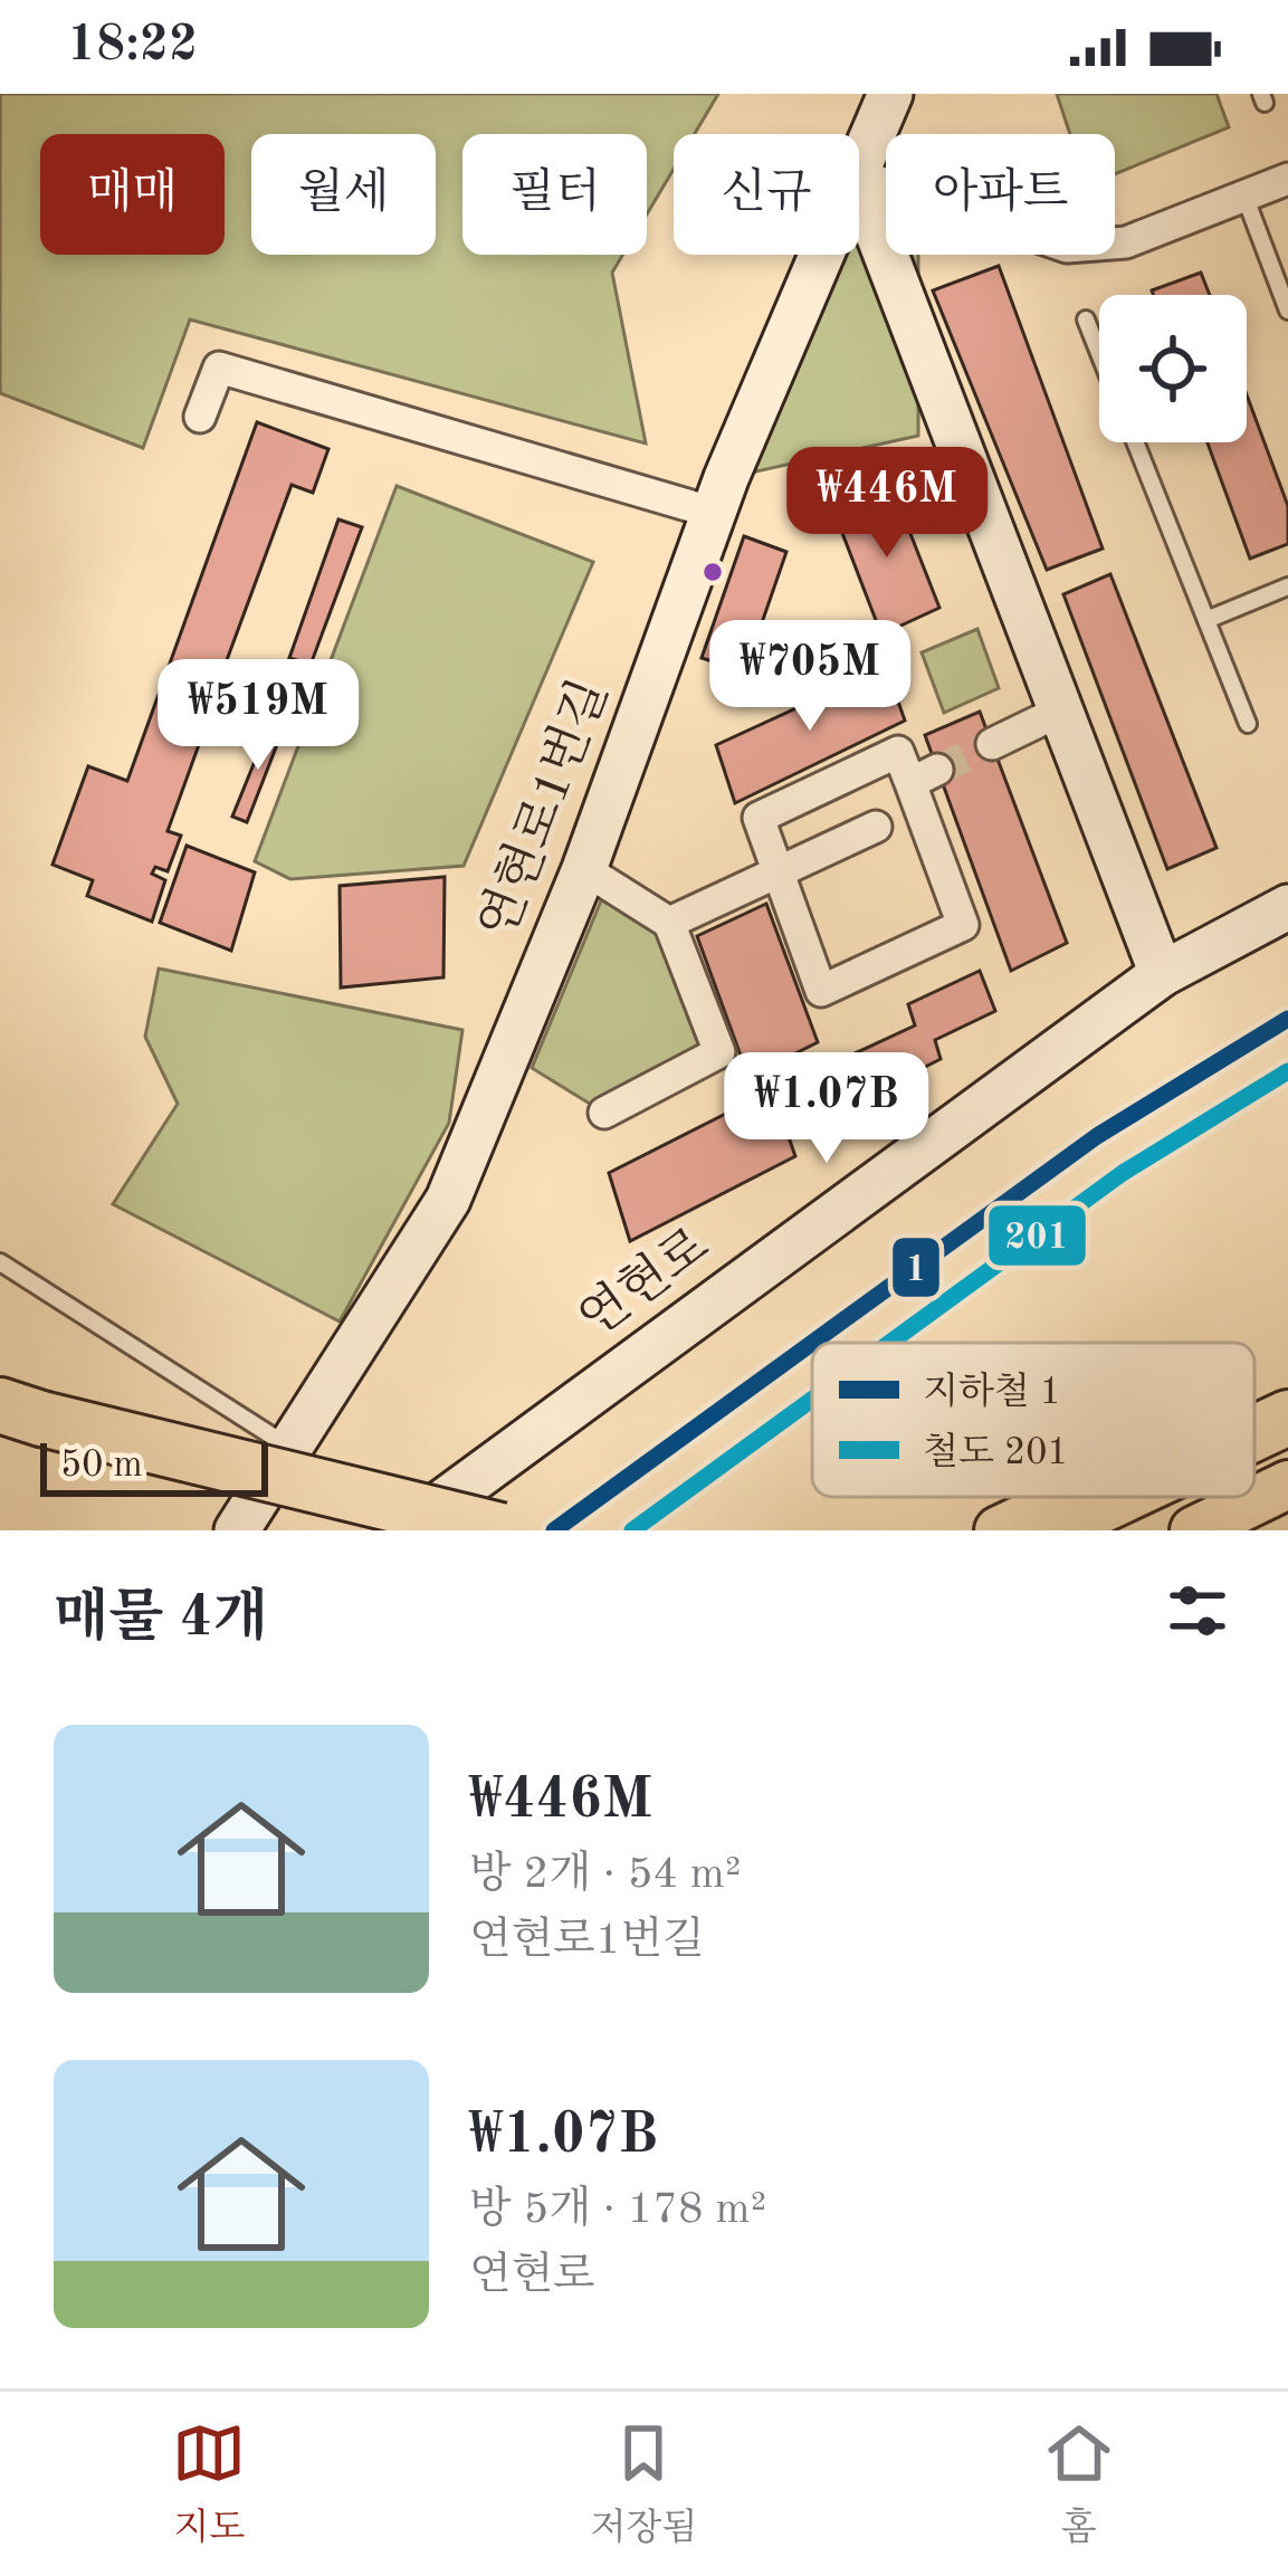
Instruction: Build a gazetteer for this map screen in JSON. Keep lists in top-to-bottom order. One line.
{"streets":{"street":["연현로1번길","연현로"]},"lines":["metro line 1","rail line 201"],"legend":["지하철 1","철도 201"],"scale_bar":"50 m","page":{"status":"18:22","chip":["매매","월세","필터","신규","아파트"],"price":["₩446M","₩705M","₩519M","₩1.07B"],"scale":"50 m","heading":"매물 4개","list":[{"name":"₩446M","note":"방 2개 · 54 m² · 연현로1번길"},{"name":"₩1.07B","note":"방 5개 · 178 m² · 연현로"}],"tabs":["지도","저장됨","홈"]}}
